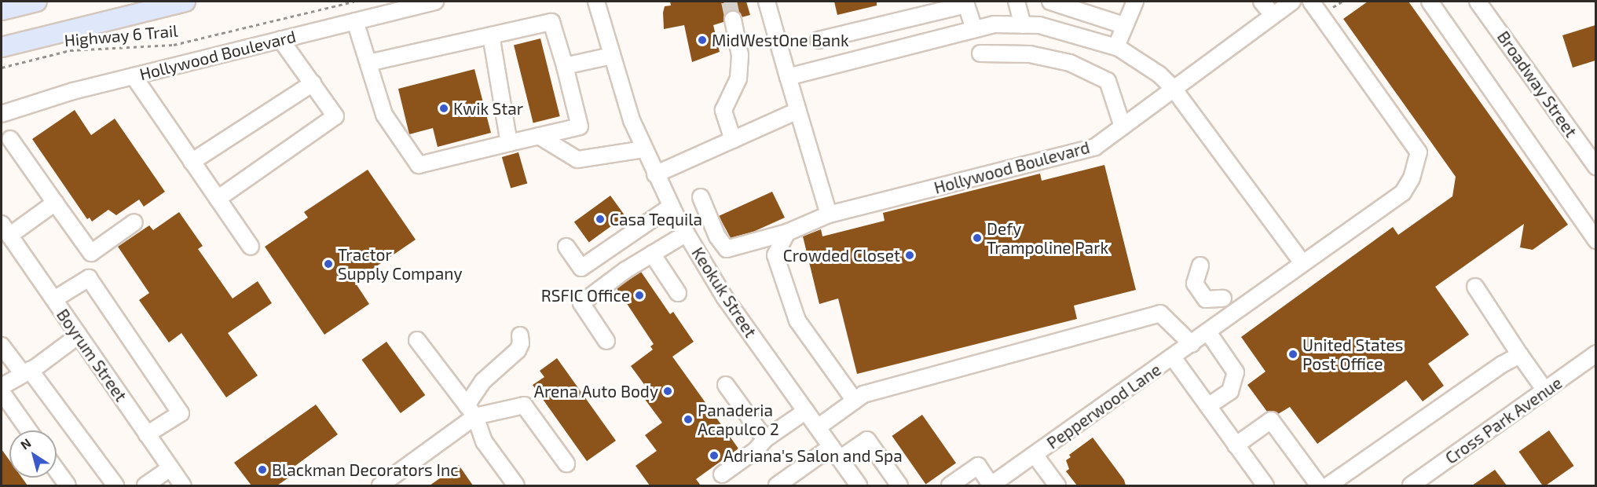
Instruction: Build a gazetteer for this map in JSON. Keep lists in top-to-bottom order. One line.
{"streets":{"street":["Hollywood Boulevard","Broadway Street","Keokuk Street","Boyrum Street","Pepperwood Lane","Cross Park Avenue"],"path":["Highway 6 Trail"]},"places":["MidWestOne Bank","Kwik Star","Casa Tequila","Defy Trampoline Park","Crowded Closet","Tractor Supply Company","RSFIC Office","United States Post Office","Arena Auto Body","Panaderia Acapulco 2","Adriana's Salon and Spa","Blackman Decorators Inc"],"north":"top left"}
